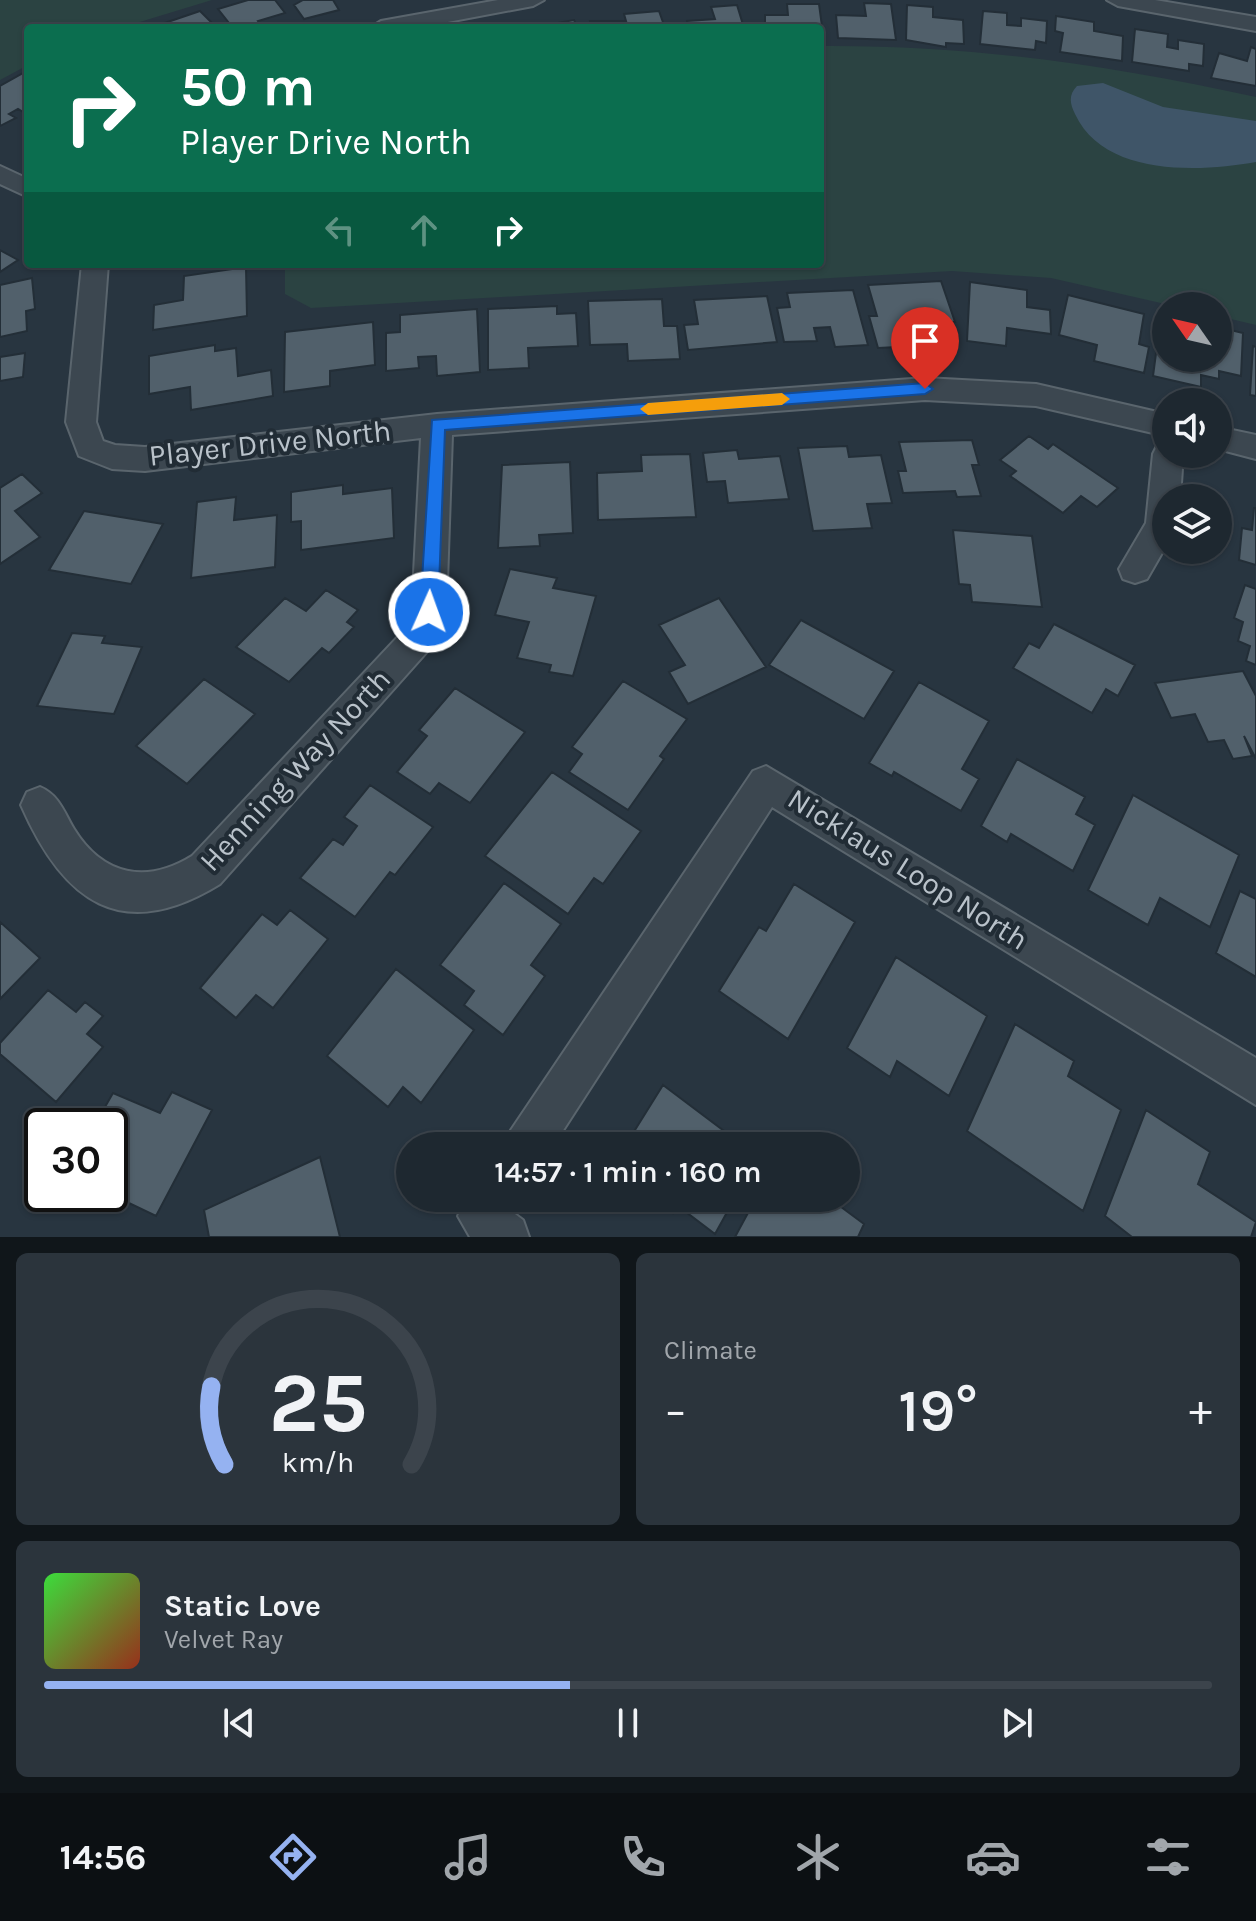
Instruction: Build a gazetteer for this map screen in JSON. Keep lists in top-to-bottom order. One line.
{"streets":{"street":["Player Drive North","Henning Way North","Nicklaus Loop North"]},"crossings":[["Player Drive North","Henning Way North"]],"north":"top left","page":{"turn":["50 m","Player Drive North"],"limit":"30","trip":"14:57 · 1 min · 160 m","tile":"Climate","heat":["−","19°","+"],"song":["Static Love","Velvet Ray"],"tabs":"14:56","gauge":["25","km/h"]}}
